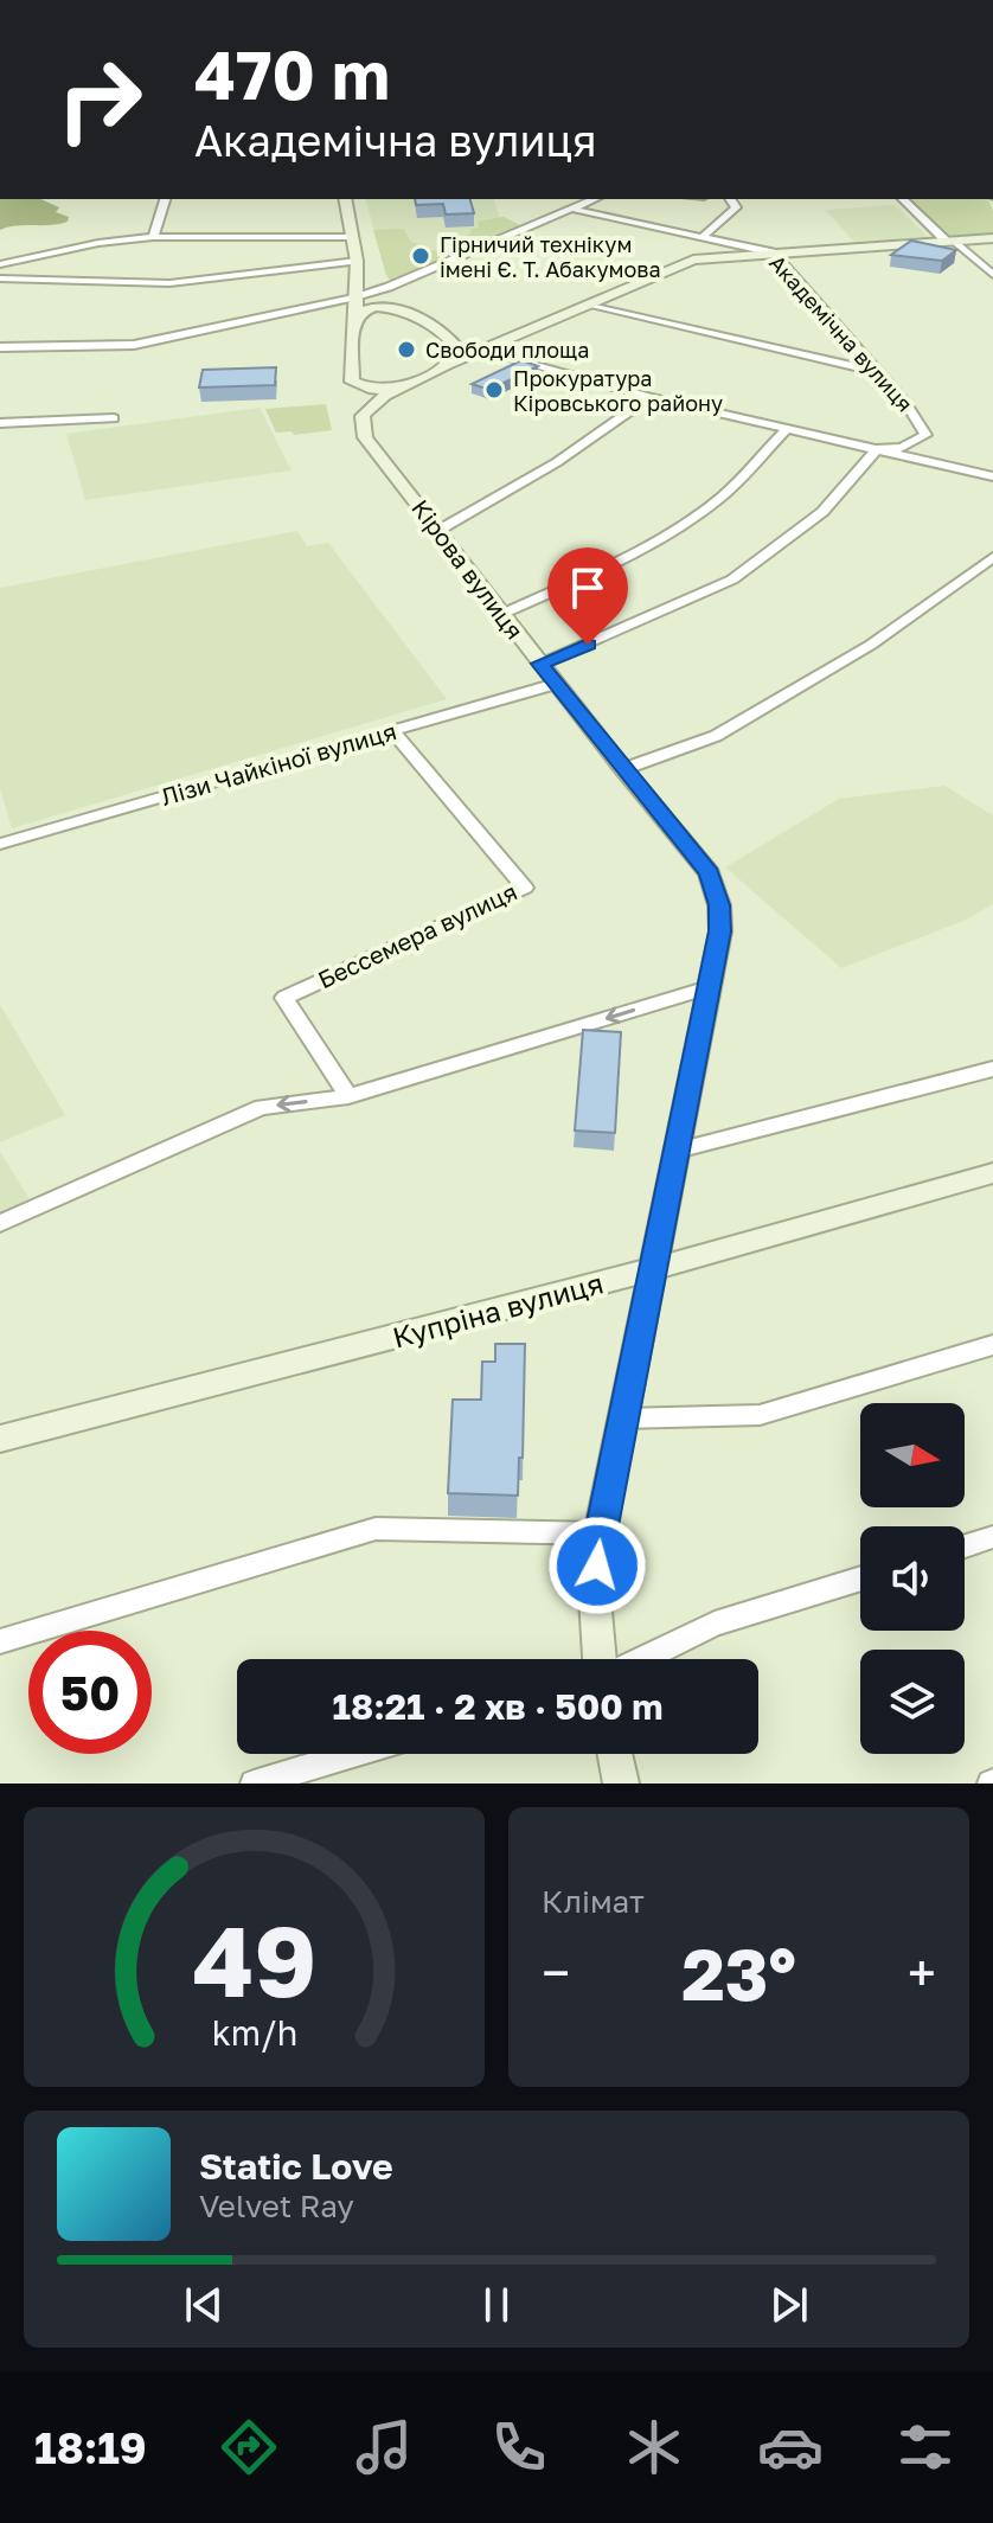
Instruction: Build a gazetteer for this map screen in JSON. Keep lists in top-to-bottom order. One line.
{"streets":{"main road":["Кірова вулиця","Купріна вулиця"],"street":["Академічна вулиця","Лізи Чайкіної вулиця","Бессемера вулиця"]},"crossings":[["Кірова вулиця","Лізи Чайкіної вулиця"],["Кірова вулиця","Купріна вулиця"],["Лізи Чайкіної вулиця","Бессемера вулиця"]],"places":["Гірничий технікум імені Є. Т. Абакумова","Свободи площа","Прокуратура Кіровського району"],"north":"right","page":{"turn":["470 m","Академічна вулиця"],"limit":"50","trip":"18:21 · 2 хв · 500 m","tile":"Клімат","heat":["−","23°","+"],"song":["Static Love","Velvet Ray"],"tabs":"18:19","gauge":["49","km/h"]}}
